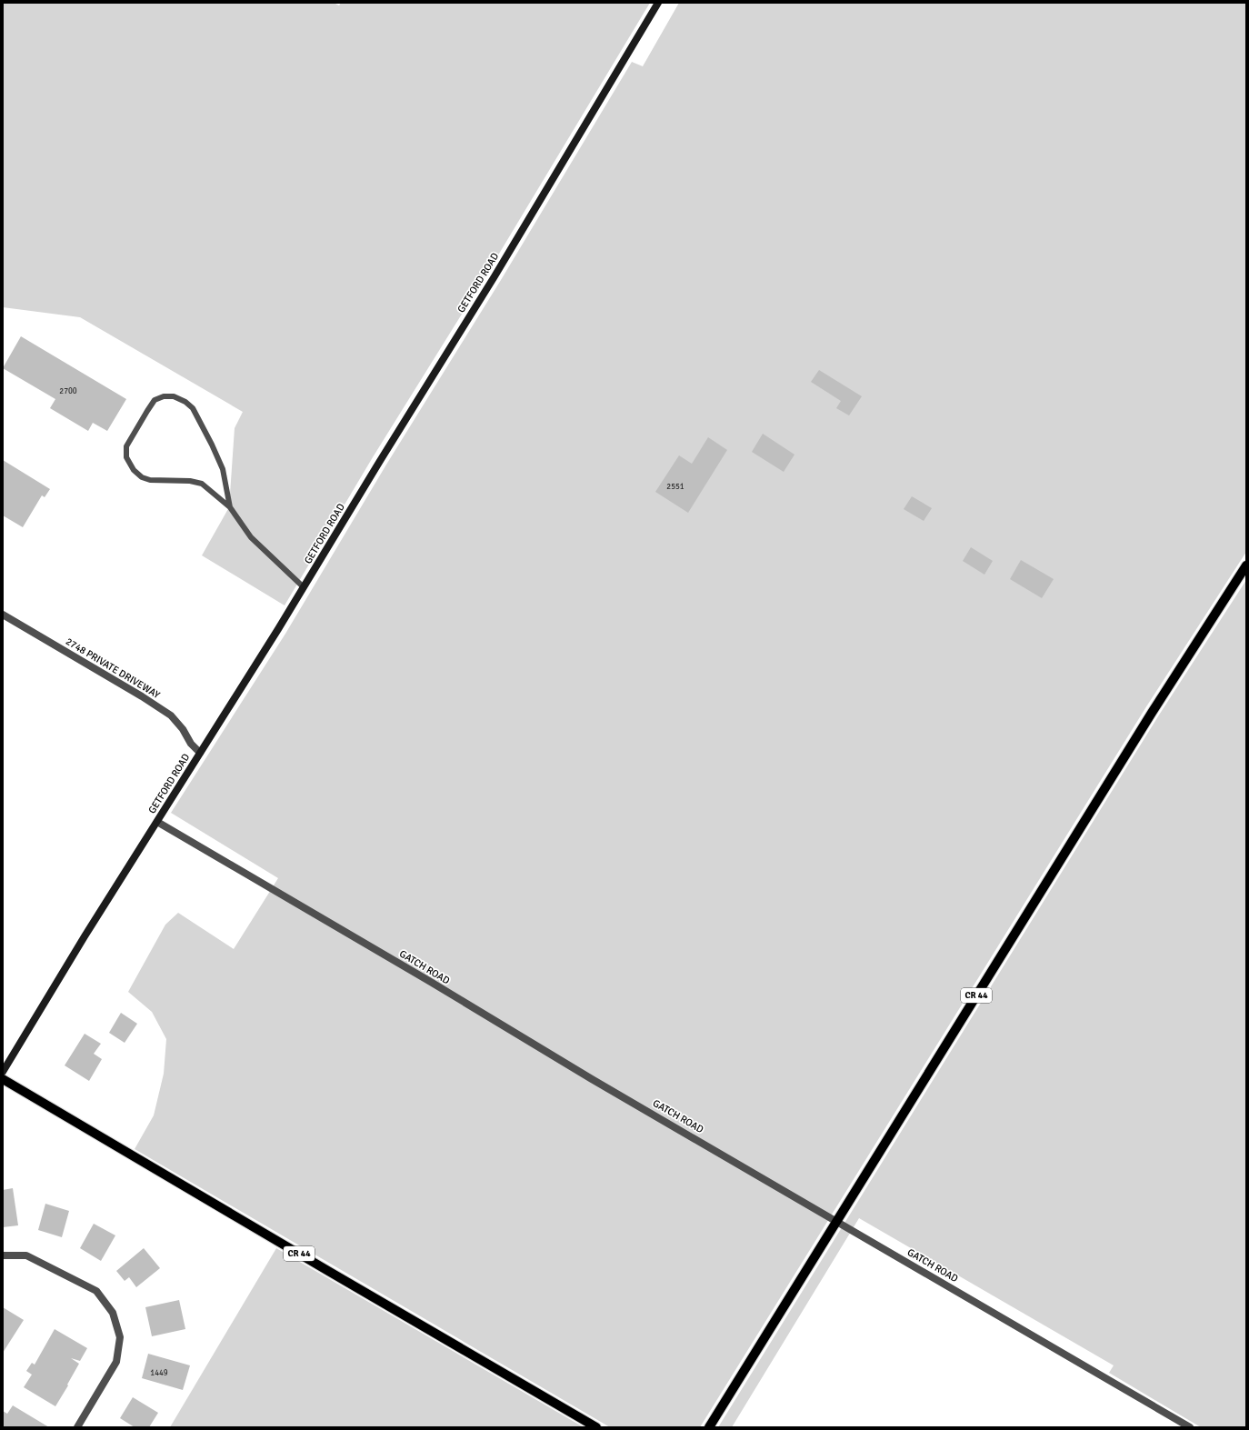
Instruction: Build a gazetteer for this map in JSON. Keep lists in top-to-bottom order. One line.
{"streets":{"main road":["CR 44"],"street":["GETFORD ROAD","2748 PRIVATE DRIVEWAY","GATCH ROAD"]},"crossings":[["GETFORD ROAD","2748 PRIVATE DRIVEWAY"],["GETFORD ROAD","GATCH ROAD"],["GATCH ROAD","CR 44"]],"house_numbers":["2700","2551","1449"]}
